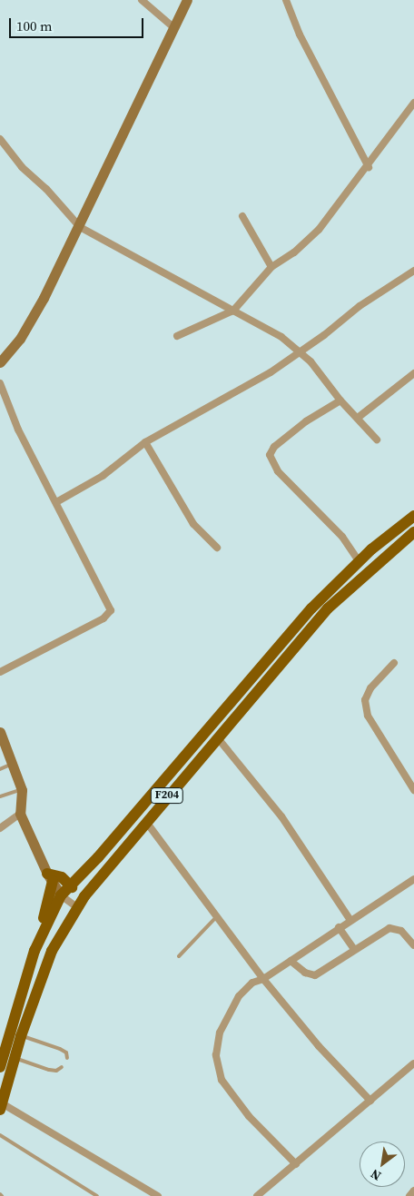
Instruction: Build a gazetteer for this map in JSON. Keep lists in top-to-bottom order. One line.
{"streets":{"main road":["F204"]},"scale_bar":"100 m","north":"bottom left"}
